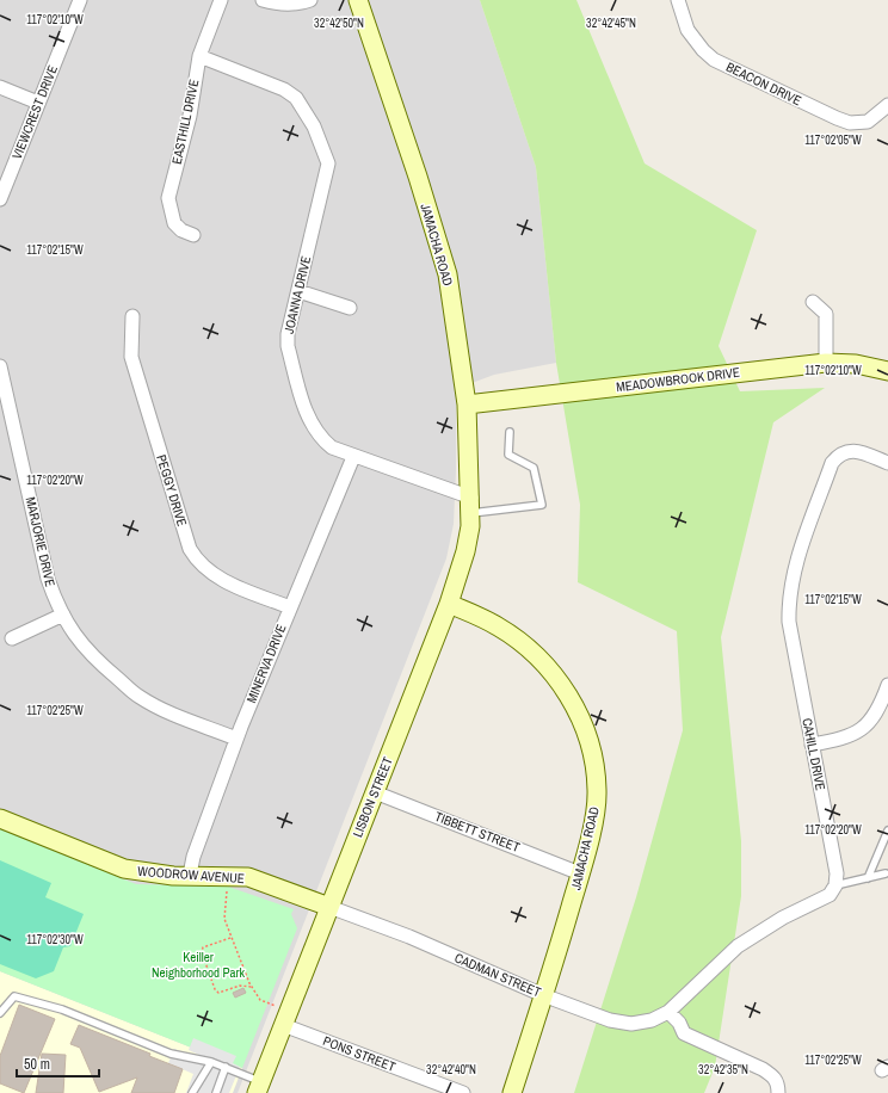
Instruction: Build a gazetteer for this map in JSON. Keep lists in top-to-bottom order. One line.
{"streets":{"main road":["JAMACHA ROAD","MEADOWBROOK DRIVE","LISBON STREET","WOODROW AVENUE"],"street":["BEACON DRIVE","VIEWCREST DRIVE","EASTHILL DRIVE","JOANNA DRIVE","PEGGY DRIVE","MARJORIE DRIVE","MINERVA DRIVE","CAHILL DRIVE","TIBBETT STREET","CADMAN STREET","PONS STREET"]},"crossings":[["EASTHILL DRIVE","JOANNA DRIVE"],["JAMACHA ROAD","JOANNA DRIVE"],["JAMACHA ROAD","MEADOWBROOK DRIVE"],["JAMACHA ROAD","LISBON STREET"],["JAMACHA ROAD","TIBBETT STREET"],["JAMACHA ROAD","CADMAN STREET"],["JOANNA DRIVE","MINERVA DRIVE"],["JOANNA DRIVE","LISBON STREET"],["PEGGY DRIVE","MINERVA DRIVE"],["MARJORIE DRIVE","MINERVA DRIVE"],["MINERVA DRIVE","WOODROW AVENUE"],["LISBON STREET","TIBBETT STREET"],["LISBON STREET","WOODROW AVENUE"],["LISBON STREET","CADMAN STREET"],["LISBON STREET","PONS STREET"],["WOODROW AVENUE","CADMAN STREET"]],"parks":["Keiller Neighborhood Park"],"scale_bar":"50 m","coordinates":["117°02'10\"W","32°42'50\"N","32°42'45\"N","117°02'05\"W","117°02'15\"W","117°02'20\"W","117°02'25\"W","117°02'30\"W","32°42'40\"N","32°42'35\"N"]}
